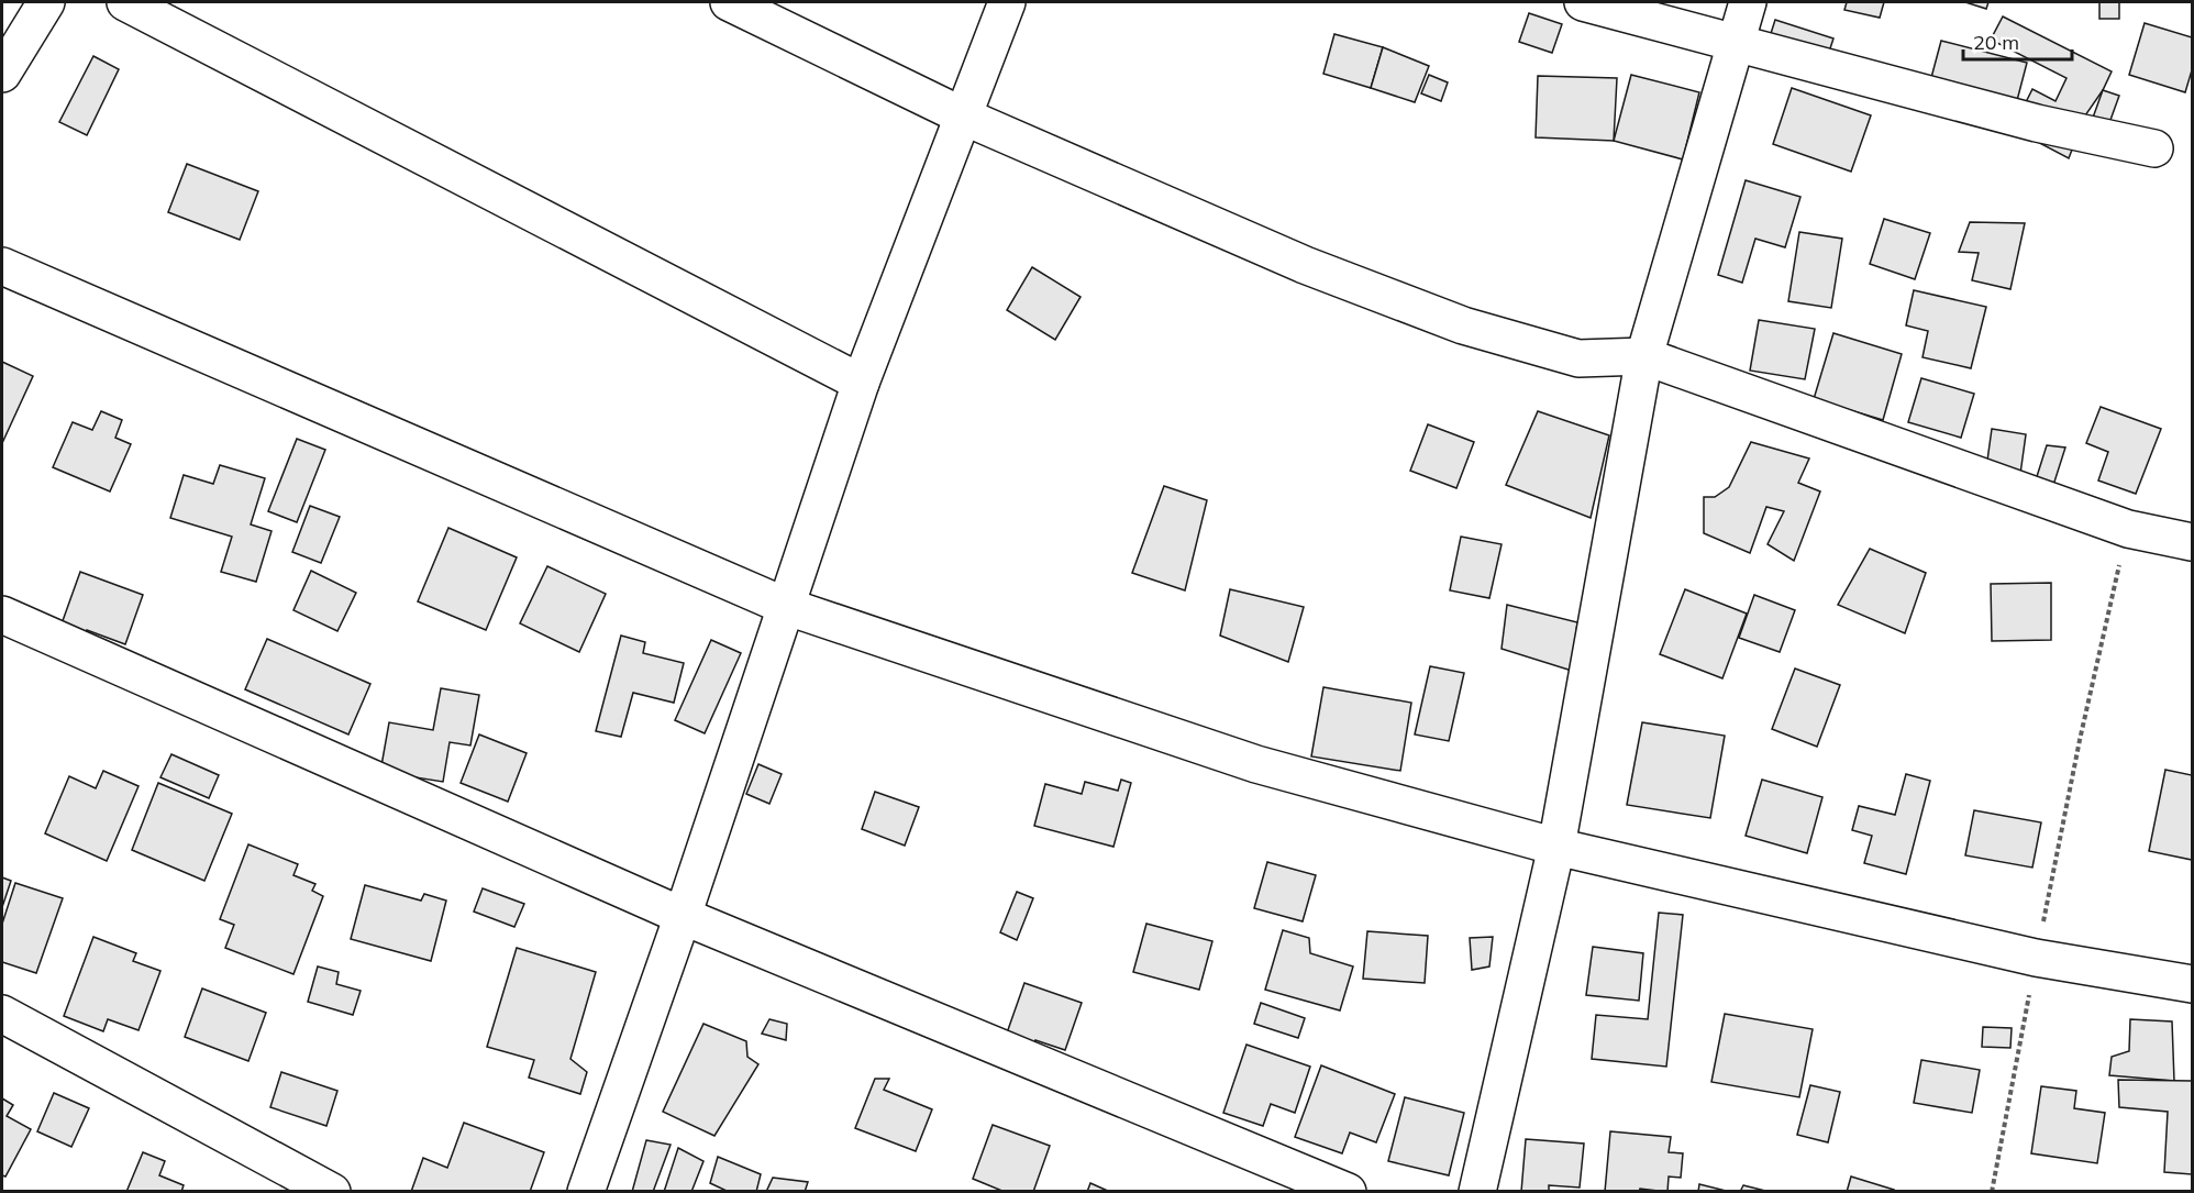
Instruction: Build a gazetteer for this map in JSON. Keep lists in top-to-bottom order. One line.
{"scale_bar":"20 m"}
